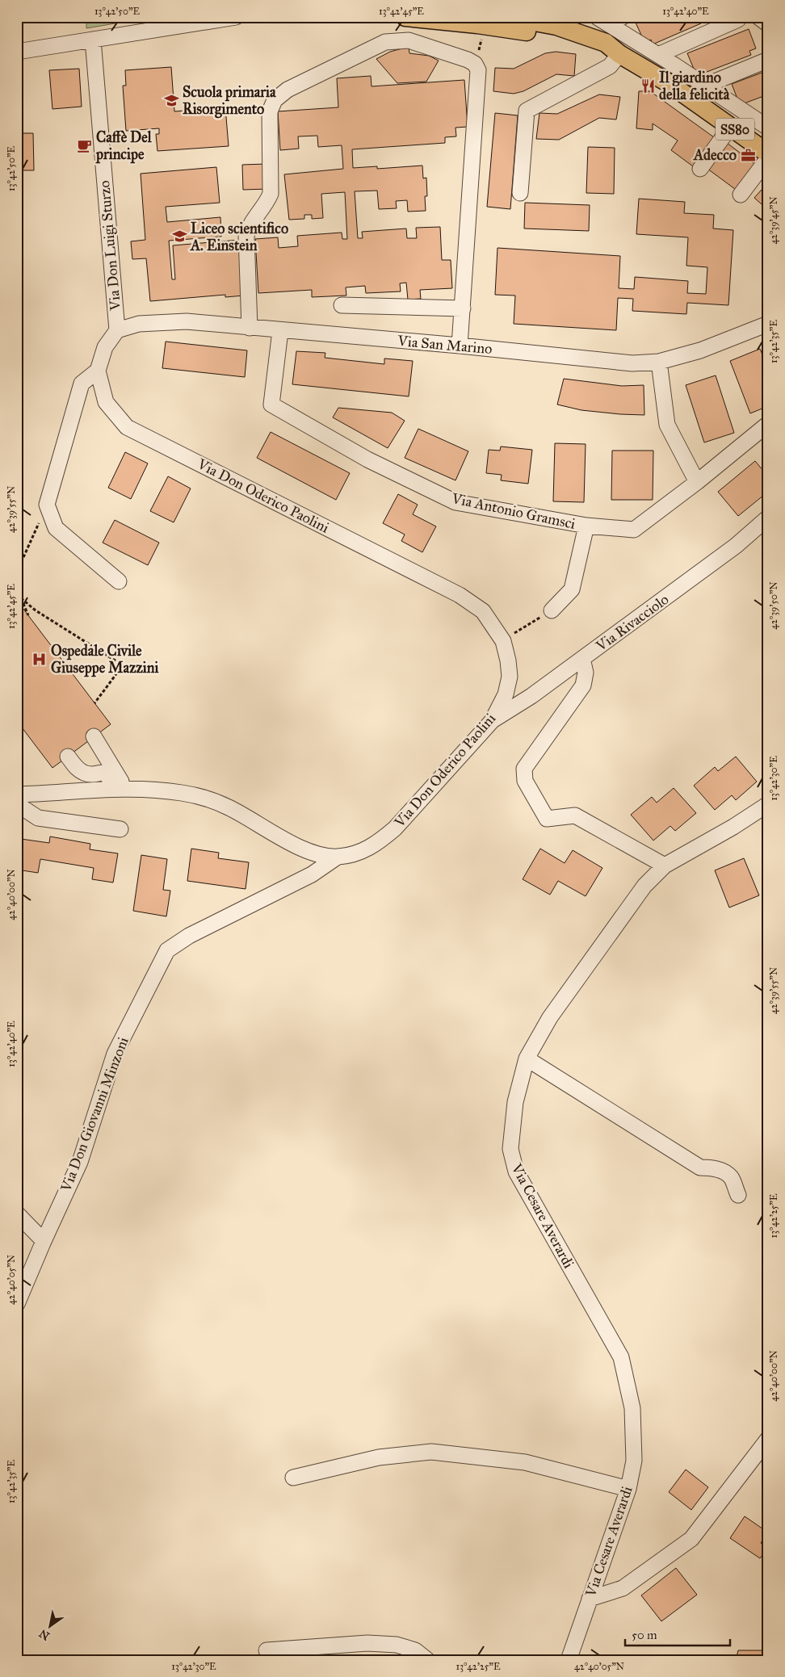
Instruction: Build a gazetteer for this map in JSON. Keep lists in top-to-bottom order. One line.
{"streets":{"main road":["SS80"],"street":["Via Don Luigi Sturzo","Via San Marino","Via Don Oderico Paolini","Via Antonio Gramsci","Via Rivacciolo","Via Don Giovanni Minzoni","Via Cesare Averardi"]},"crossings":[["Via Don Luigi Sturzo","Via San Marino"],["Via San Marino","Via Antonio Gramsci"],["Via Don Oderico Paolini","Via Rivacciolo"],["Via Don Oderico Paolini","Via Don Giovanni Minzoni"]],"places":{"restaurant":["Il giardino della felicità"],"school or university":["Scuola primaria Risorgimento","Liceo scientifico A. Einstein"],"cafe":["Caffè Del principe"],"office":["Adecco"],"hospital":["Ospedale Civile Giuseppe Mazzini"]},"scale_bar":"50 m","north":"bottom left","coordinates":["13°42'50\"E","13°42'45\"E","13°42'40\"E","42°39'45\"N","13°42'35\"E","42°39'55\"N","42°39'50\"N","13°42'30\"E","42°40'00\"N","13°42'25\"E","42°40'05\"N"]}
